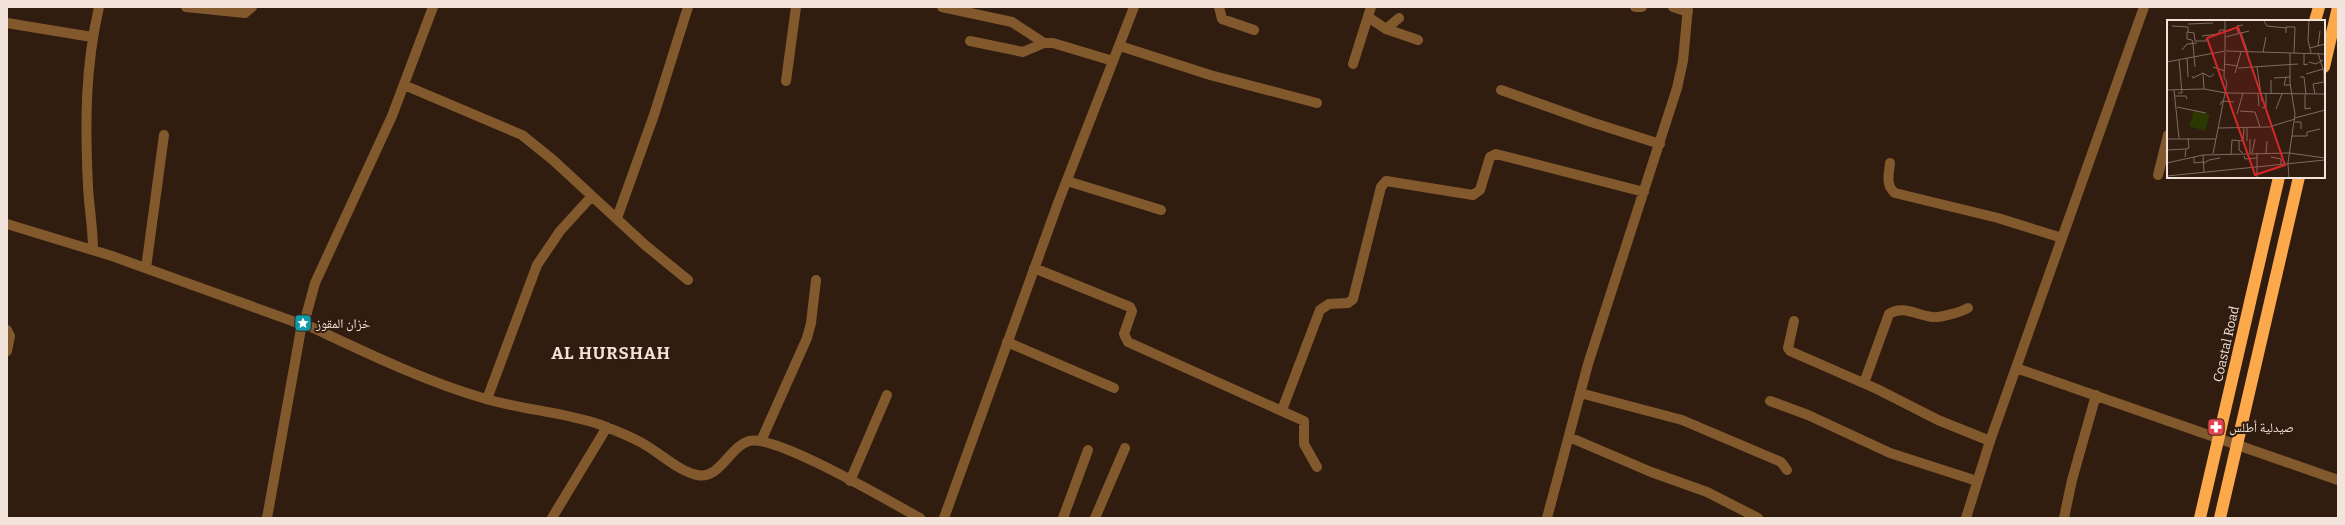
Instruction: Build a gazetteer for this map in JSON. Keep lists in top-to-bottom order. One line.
{"streets":{"highway":["Coastal Road"]},"districts":["AL HURSHAH"],"places":{"place":["خزان المقوز"],"pharmacy":["صيدلية أطلس"]}}
